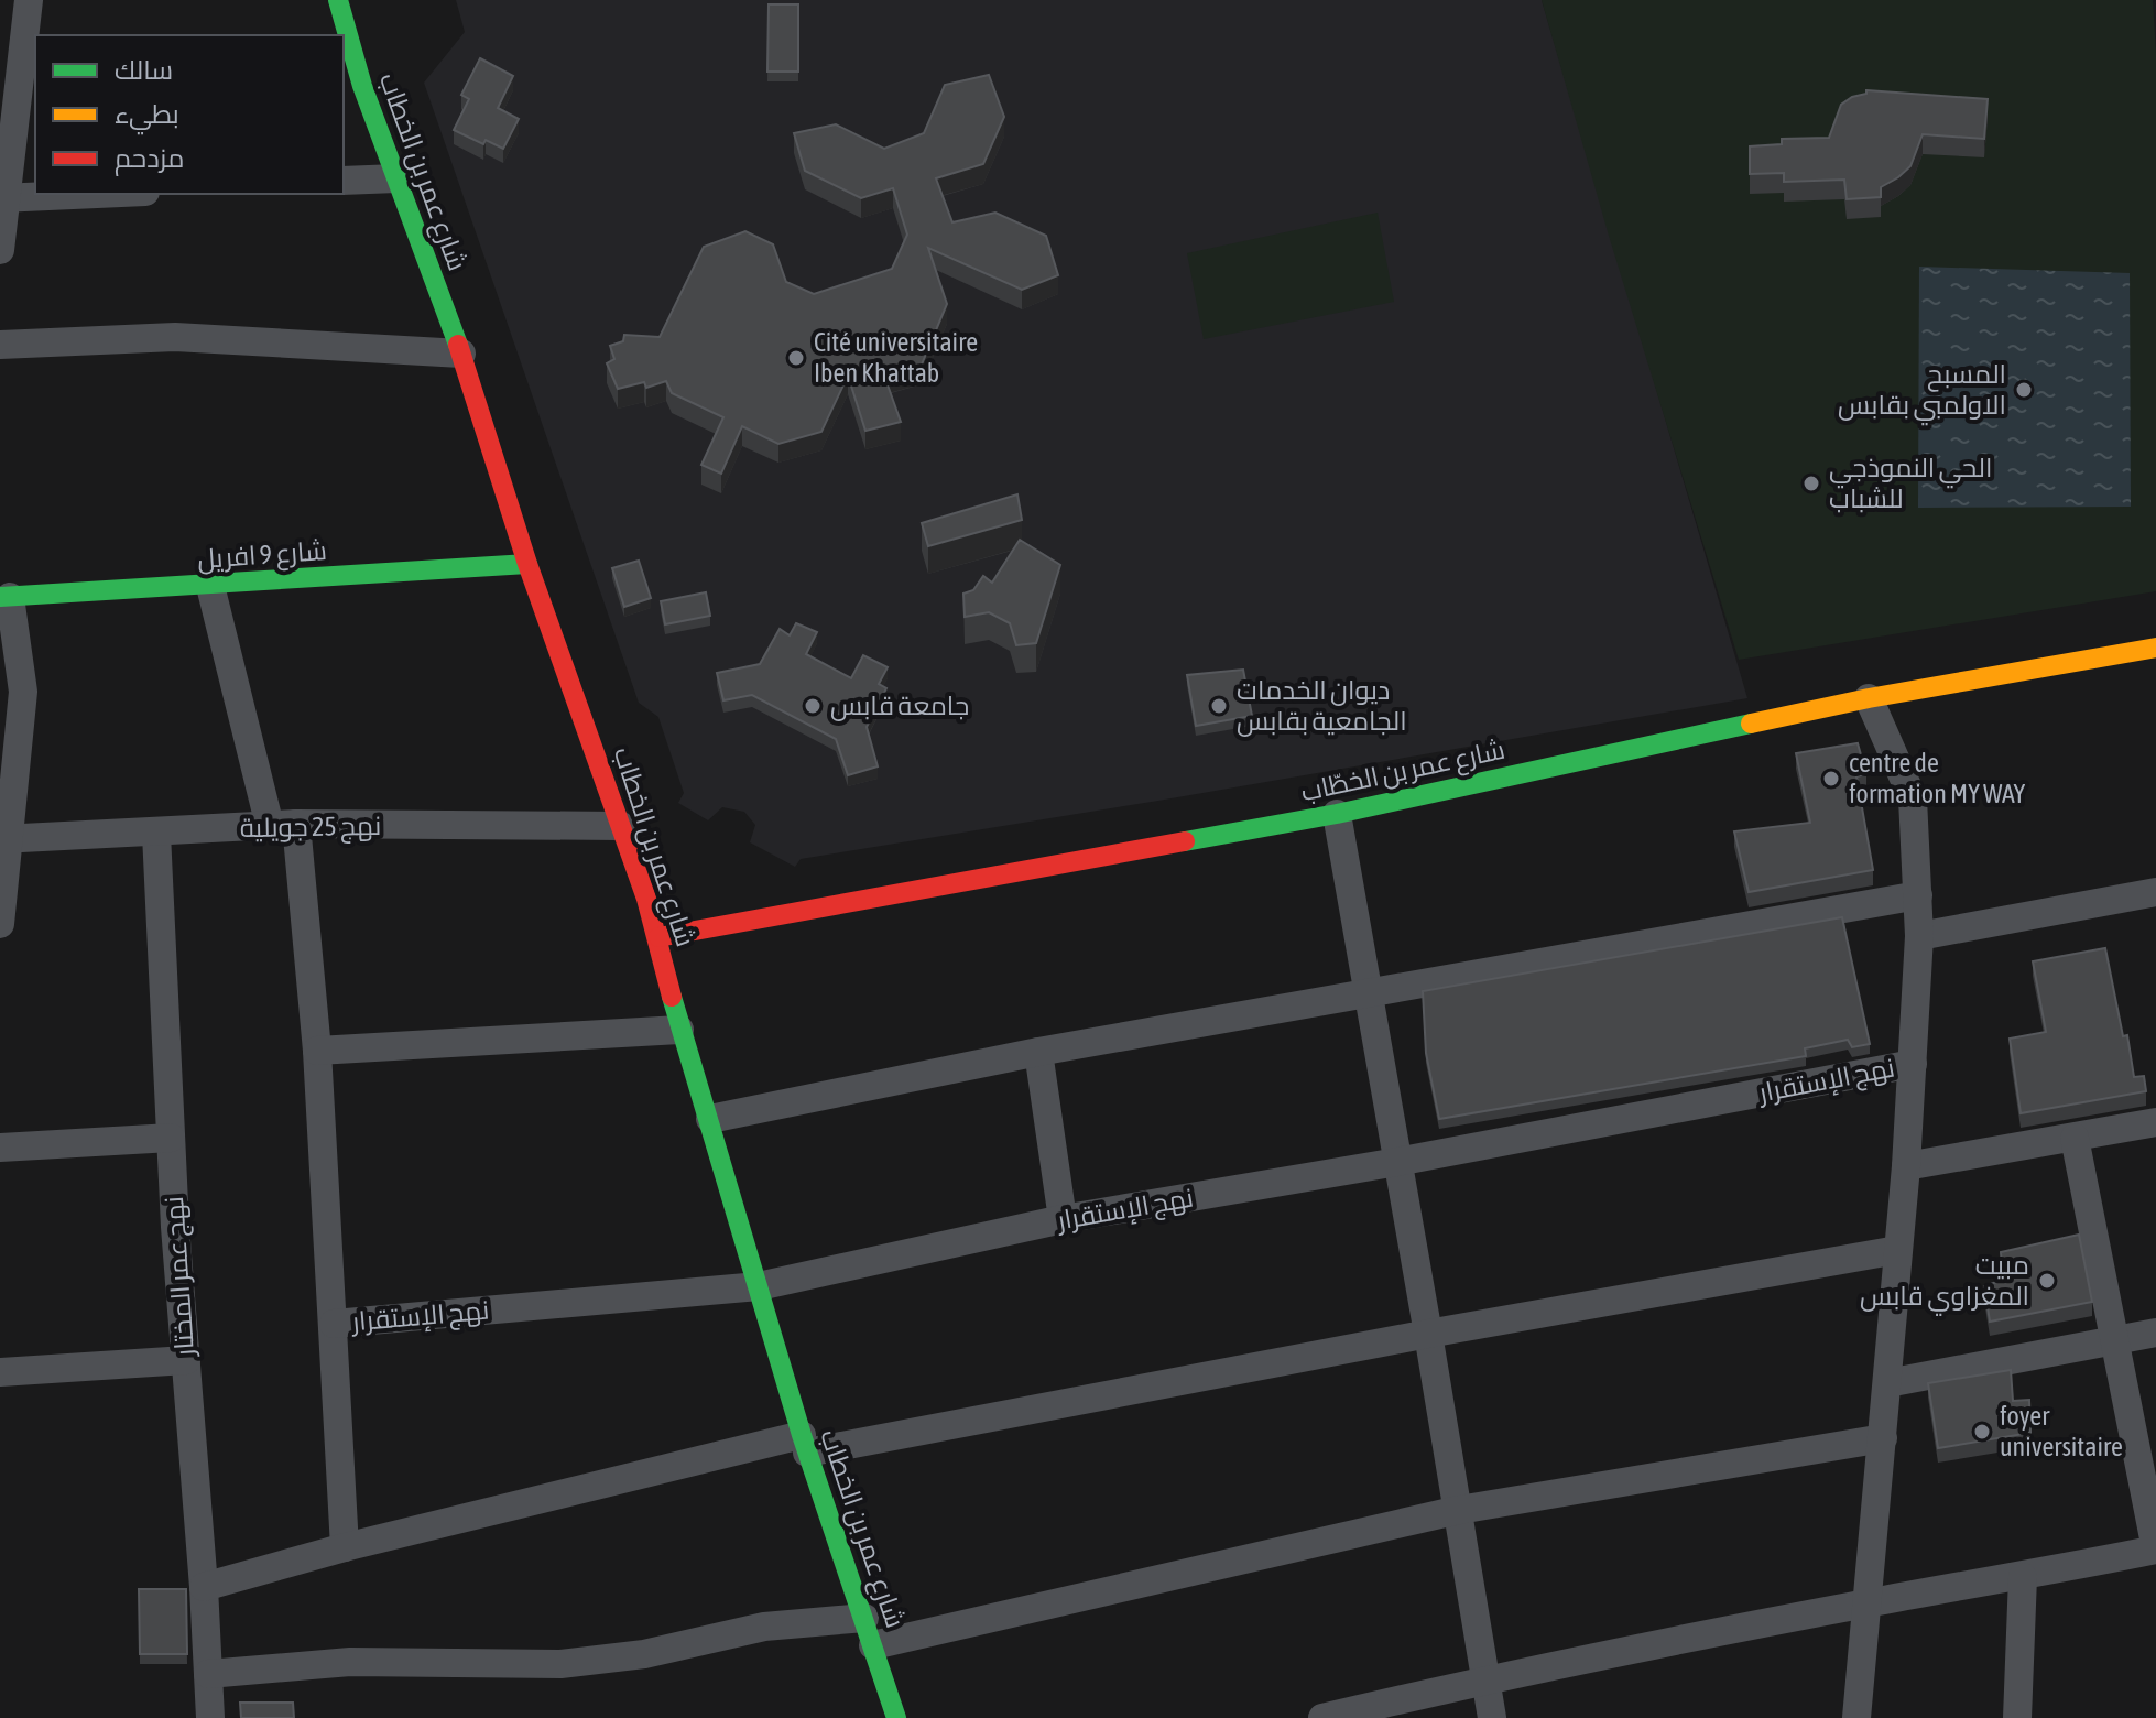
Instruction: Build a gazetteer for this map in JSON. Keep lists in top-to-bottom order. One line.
{"streets":{"street":["شارع عمر بن الخطاب","شارع 9 افريل","شارع عمر بن الخطّاب","نهج 25 جويلية","نهج الإستقرار","نهج عمر المختار"]},"crossings":[["شارع عمر بن الخطاب","شارع 9 افريل"],["شارع عمر بن الخطاب","شارع عمر بن الخطّاب"],["شارع عمر بن الخطاب","نهج 25 جويلية"],["شارع عمر بن الخطاب","نهج الإستقرار"],["نهج 25 جويلية","نهج عمر المختار"]],"places":["Cité universitaire Iben Khattab","المسبح الاولمبي بقابس","الحي النموذجي للشباب","جامعة قابس","ديوان الخدمات الجامعية بقابس","centre de formation MY WAY","مبيت المغزاوي قابس","foyer universitaire"],"legend":["سالك","بطيء","مزدحم"]}
